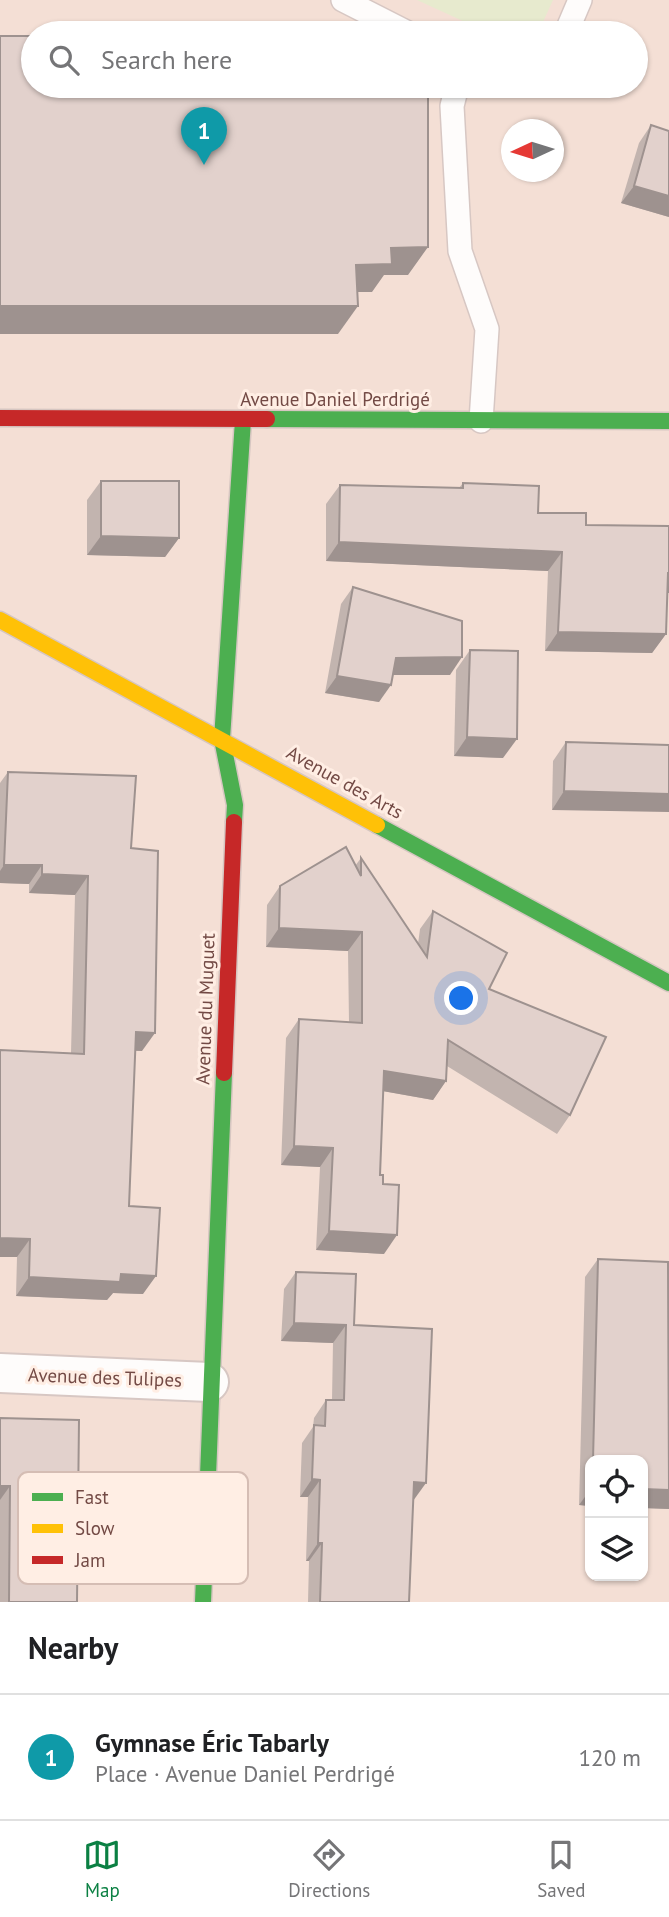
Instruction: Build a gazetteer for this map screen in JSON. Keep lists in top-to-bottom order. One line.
{"streets":{"street":["Avenue Daniel Perdrigé","Avenue des Arts","Avenue du Muguet","Avenue des Tulipes"]},"crossings":[["Avenue Daniel Perdrigé","Avenue du Muguet"],["Avenue des Arts","Avenue du Muguet"],["Avenue du Muguet","Avenue des Tulipes"]],"legend":["Fast","Slow","Jam"],"north":"left","page":{"search":"Search here","pins":"1","heading":"Nearby","list":[{"mark":"1","name":"Gymnase Éric Tabarly","note":"Place · Avenue Daniel Perdrigé","value":"120 m"}],"nav":["Map","Directions","Saved"]}}
